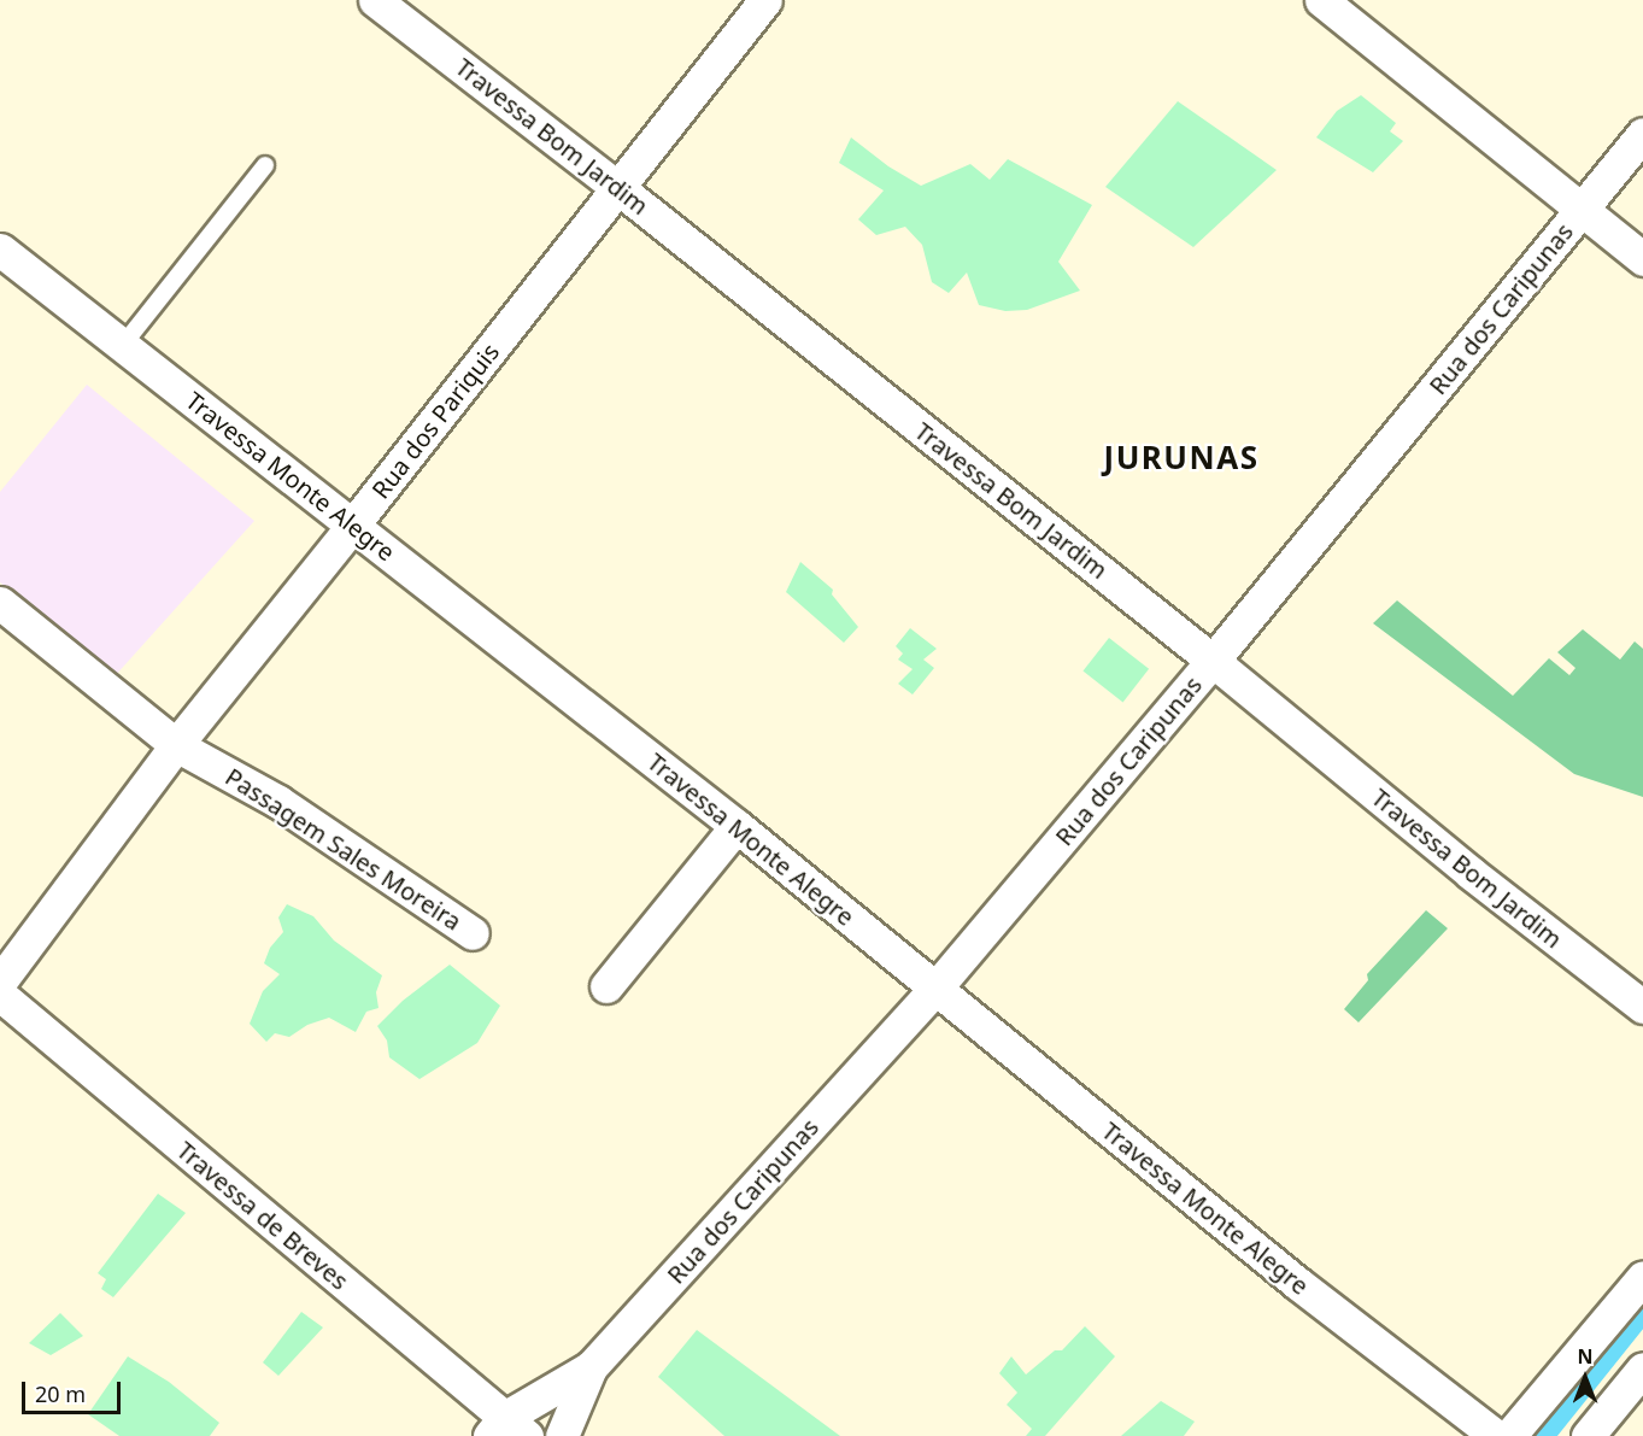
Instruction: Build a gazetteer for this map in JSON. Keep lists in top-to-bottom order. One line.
{"streets":{"street":["Travessa Bom Jardim","Rua dos Caripunas","Rua dos Pariquis","Travessa Monte Alegre","Passagem Sales Moreira","Travessa de Breves"]},"crossings":[["Travessa Bom Jardim","Rua dos Caripunas"],["Travessa Bom Jardim","Rua dos Pariquis"],["Rua dos Caripunas","Travessa Monte Alegre"],["Rua dos Caripunas","Travessa de Breves"],["Rua dos Pariquis","Travessa Monte Alegre"],["Rua dos Pariquis","Passagem Sales Moreira"]],"districts":["JURUNAS"],"scale_bar":"20 m","north":"top"}
